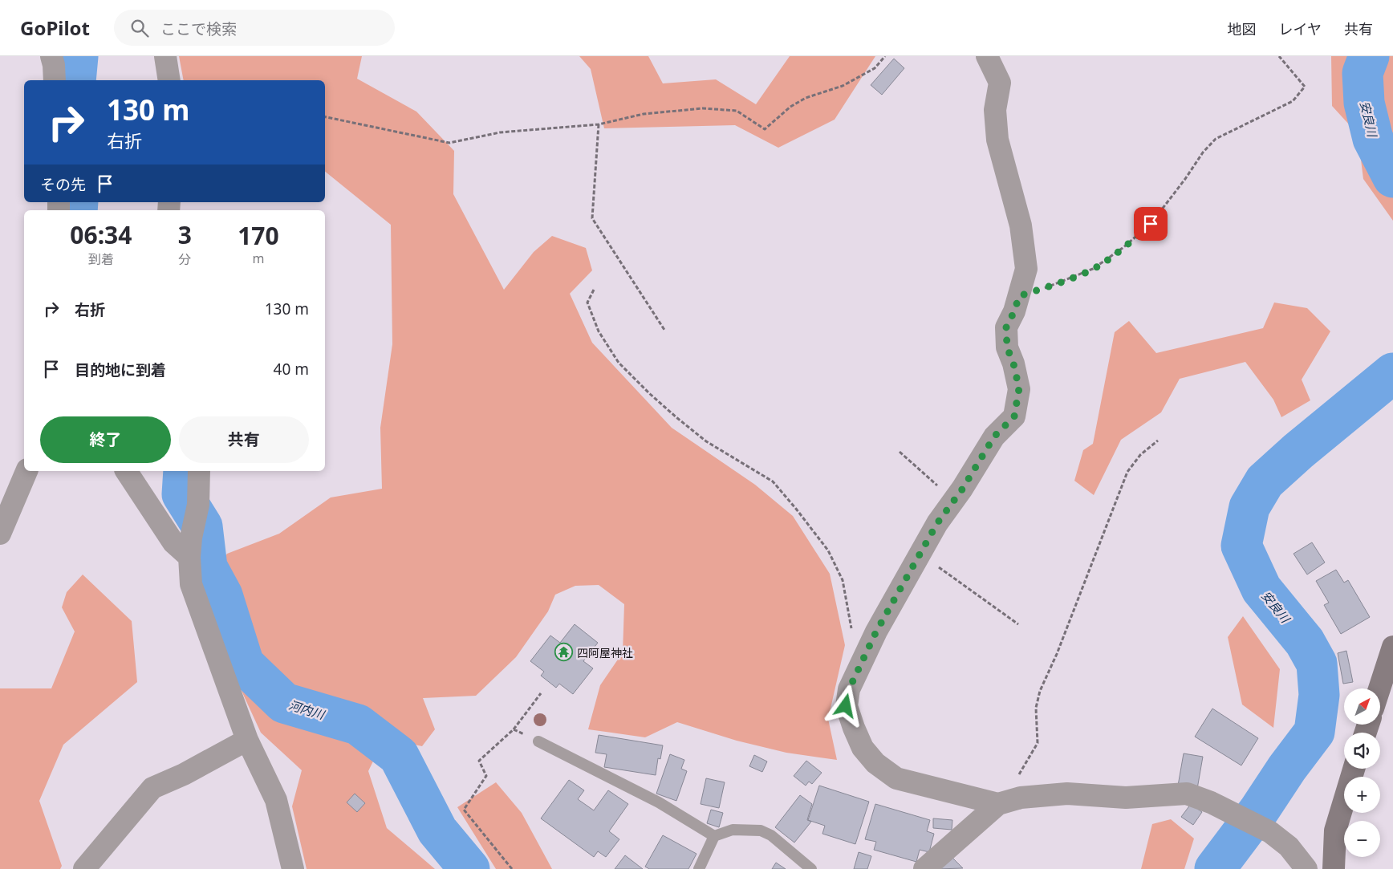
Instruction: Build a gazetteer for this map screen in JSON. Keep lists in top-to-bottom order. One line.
{"water":["安良川","河内川"],"places":{"temple":["四阿屋神社"]},"north":"top right","page":{"header":"GoPilot","search":"ここで検索","nav":["地図","レイヤ","共有"],"turn":["130 m","右折"],"then":"その先","eta":["06:34","到着","3","分","170","m"],"list":[{"name":"右折","value":"130 m"},{"name":"目的地に到着","value":"40 m"}],"buttons":["終了","共有"],"map_buttons":["+","−"]}}
